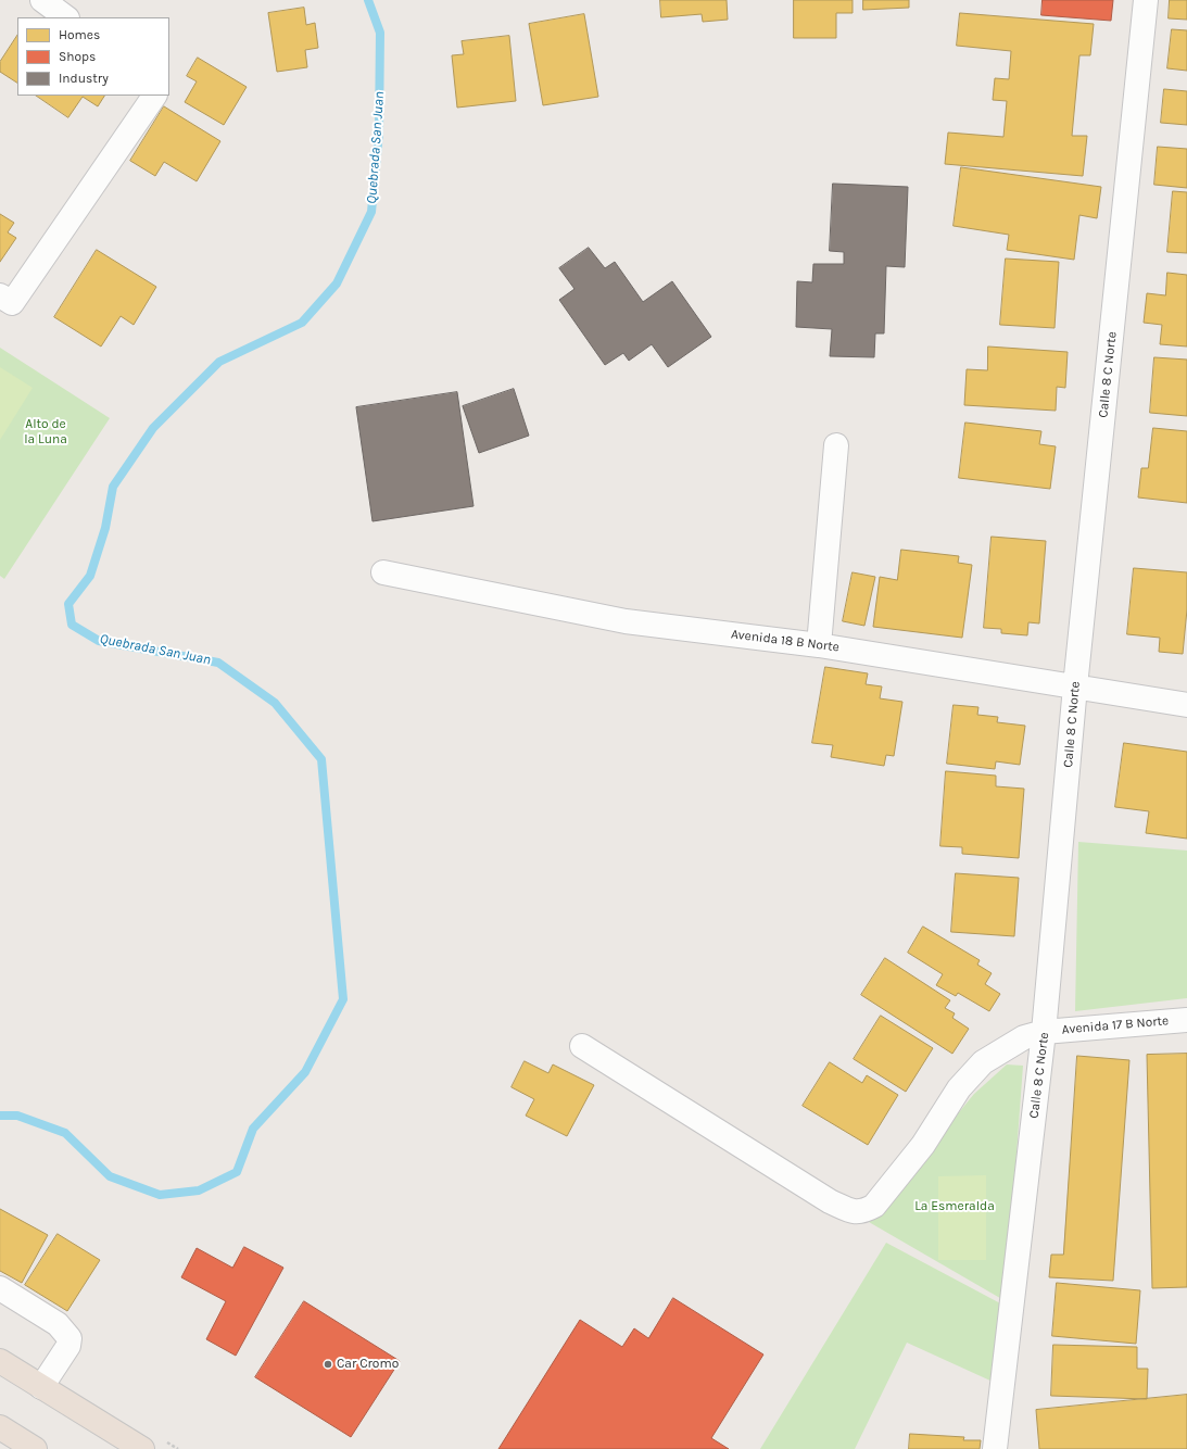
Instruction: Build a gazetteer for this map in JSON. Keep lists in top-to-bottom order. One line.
{"streets":{"street":["Calle 8 C Norte","Avenida 18 B Norte","Avenida 17 B Norte"]},"crossings":[["Calle 8 C Norte","Avenida 18 B Norte"],["Calle 8 C Norte","Avenida 17 B Norte"]],"water":["Quebrada San Juan"],"parks":["Alto de la Luna","La Esmeralda"],"places":["Car Cromo"],"legend":["Homes","Shops","Industry"]}
